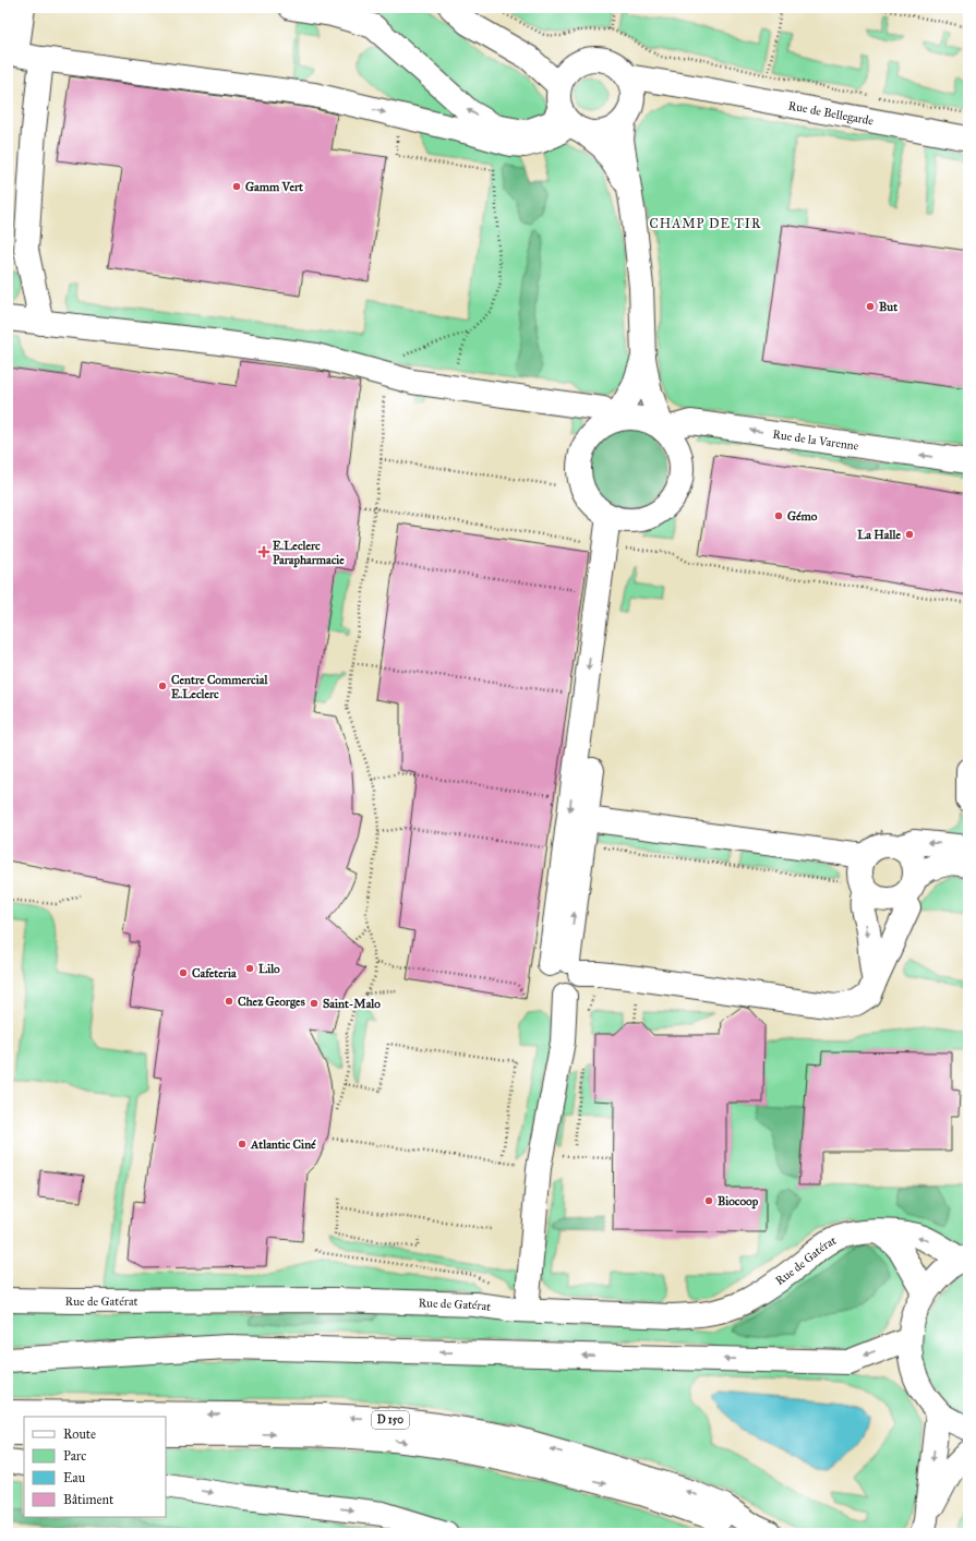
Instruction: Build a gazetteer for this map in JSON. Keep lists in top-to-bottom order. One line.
{"streets":{"main road":["Rue de Bellegarde","Rue de la Varenne","Rue de Gatérat","D 150"]},"one_way":["Rue de la Varenne"],"districts":["CHAMP DE TIR"],"places":{"other":["Gamm Vert","But","Gémo","La Halle","Centre Commercial E.Leclerc","Lilo","Cafeteria","Chez Georges","Saint-Malo","Atlantic Ciné","Biocoop"],"health":["E.Leclerc Parapharmacie"]},"legend":["Route","Parc","Eau","Bâtiment"]}
